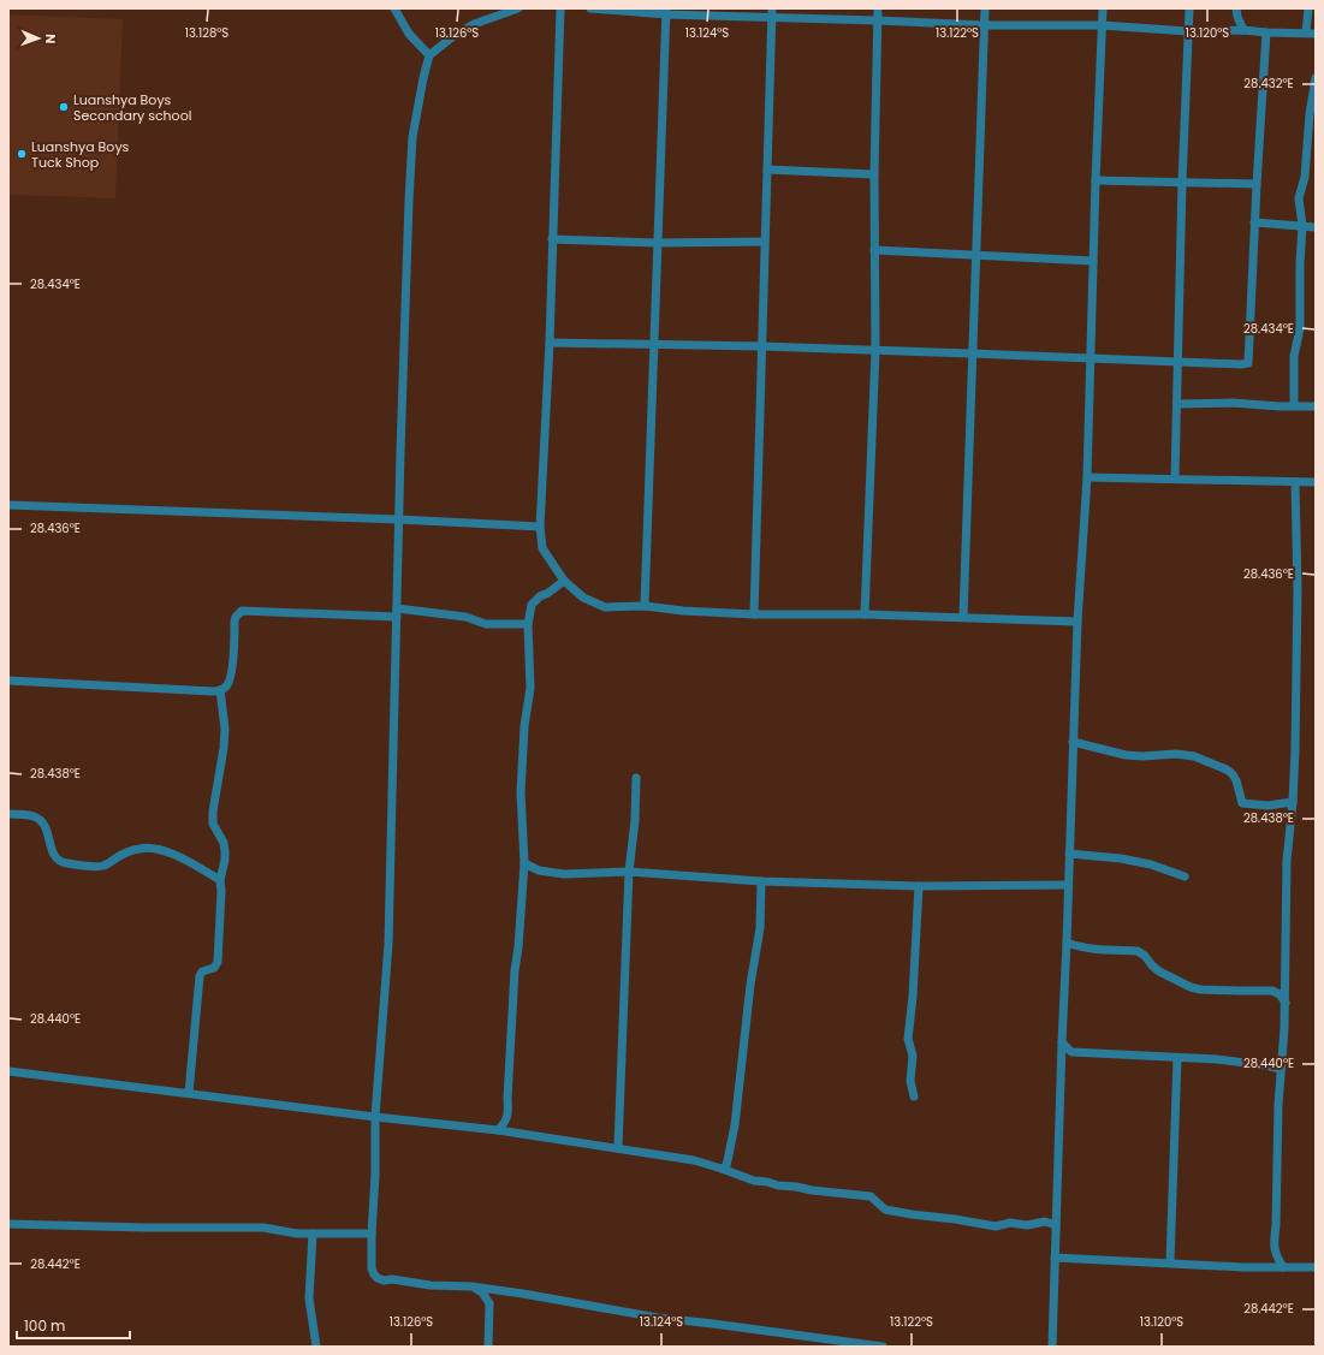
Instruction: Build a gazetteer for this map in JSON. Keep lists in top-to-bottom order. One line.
{"places":["Luanshya Boys Secondary school","Luanshya Boys Tuck Shop"],"scale_bar":"100 m","north":"right","coordinates":["13.128°S","13.126°S","13.124°S","13.122°S","13.120°S","28.432°E","28.434°E","28.436°E","28.438°E","28.440°E","28.442°E"]}
